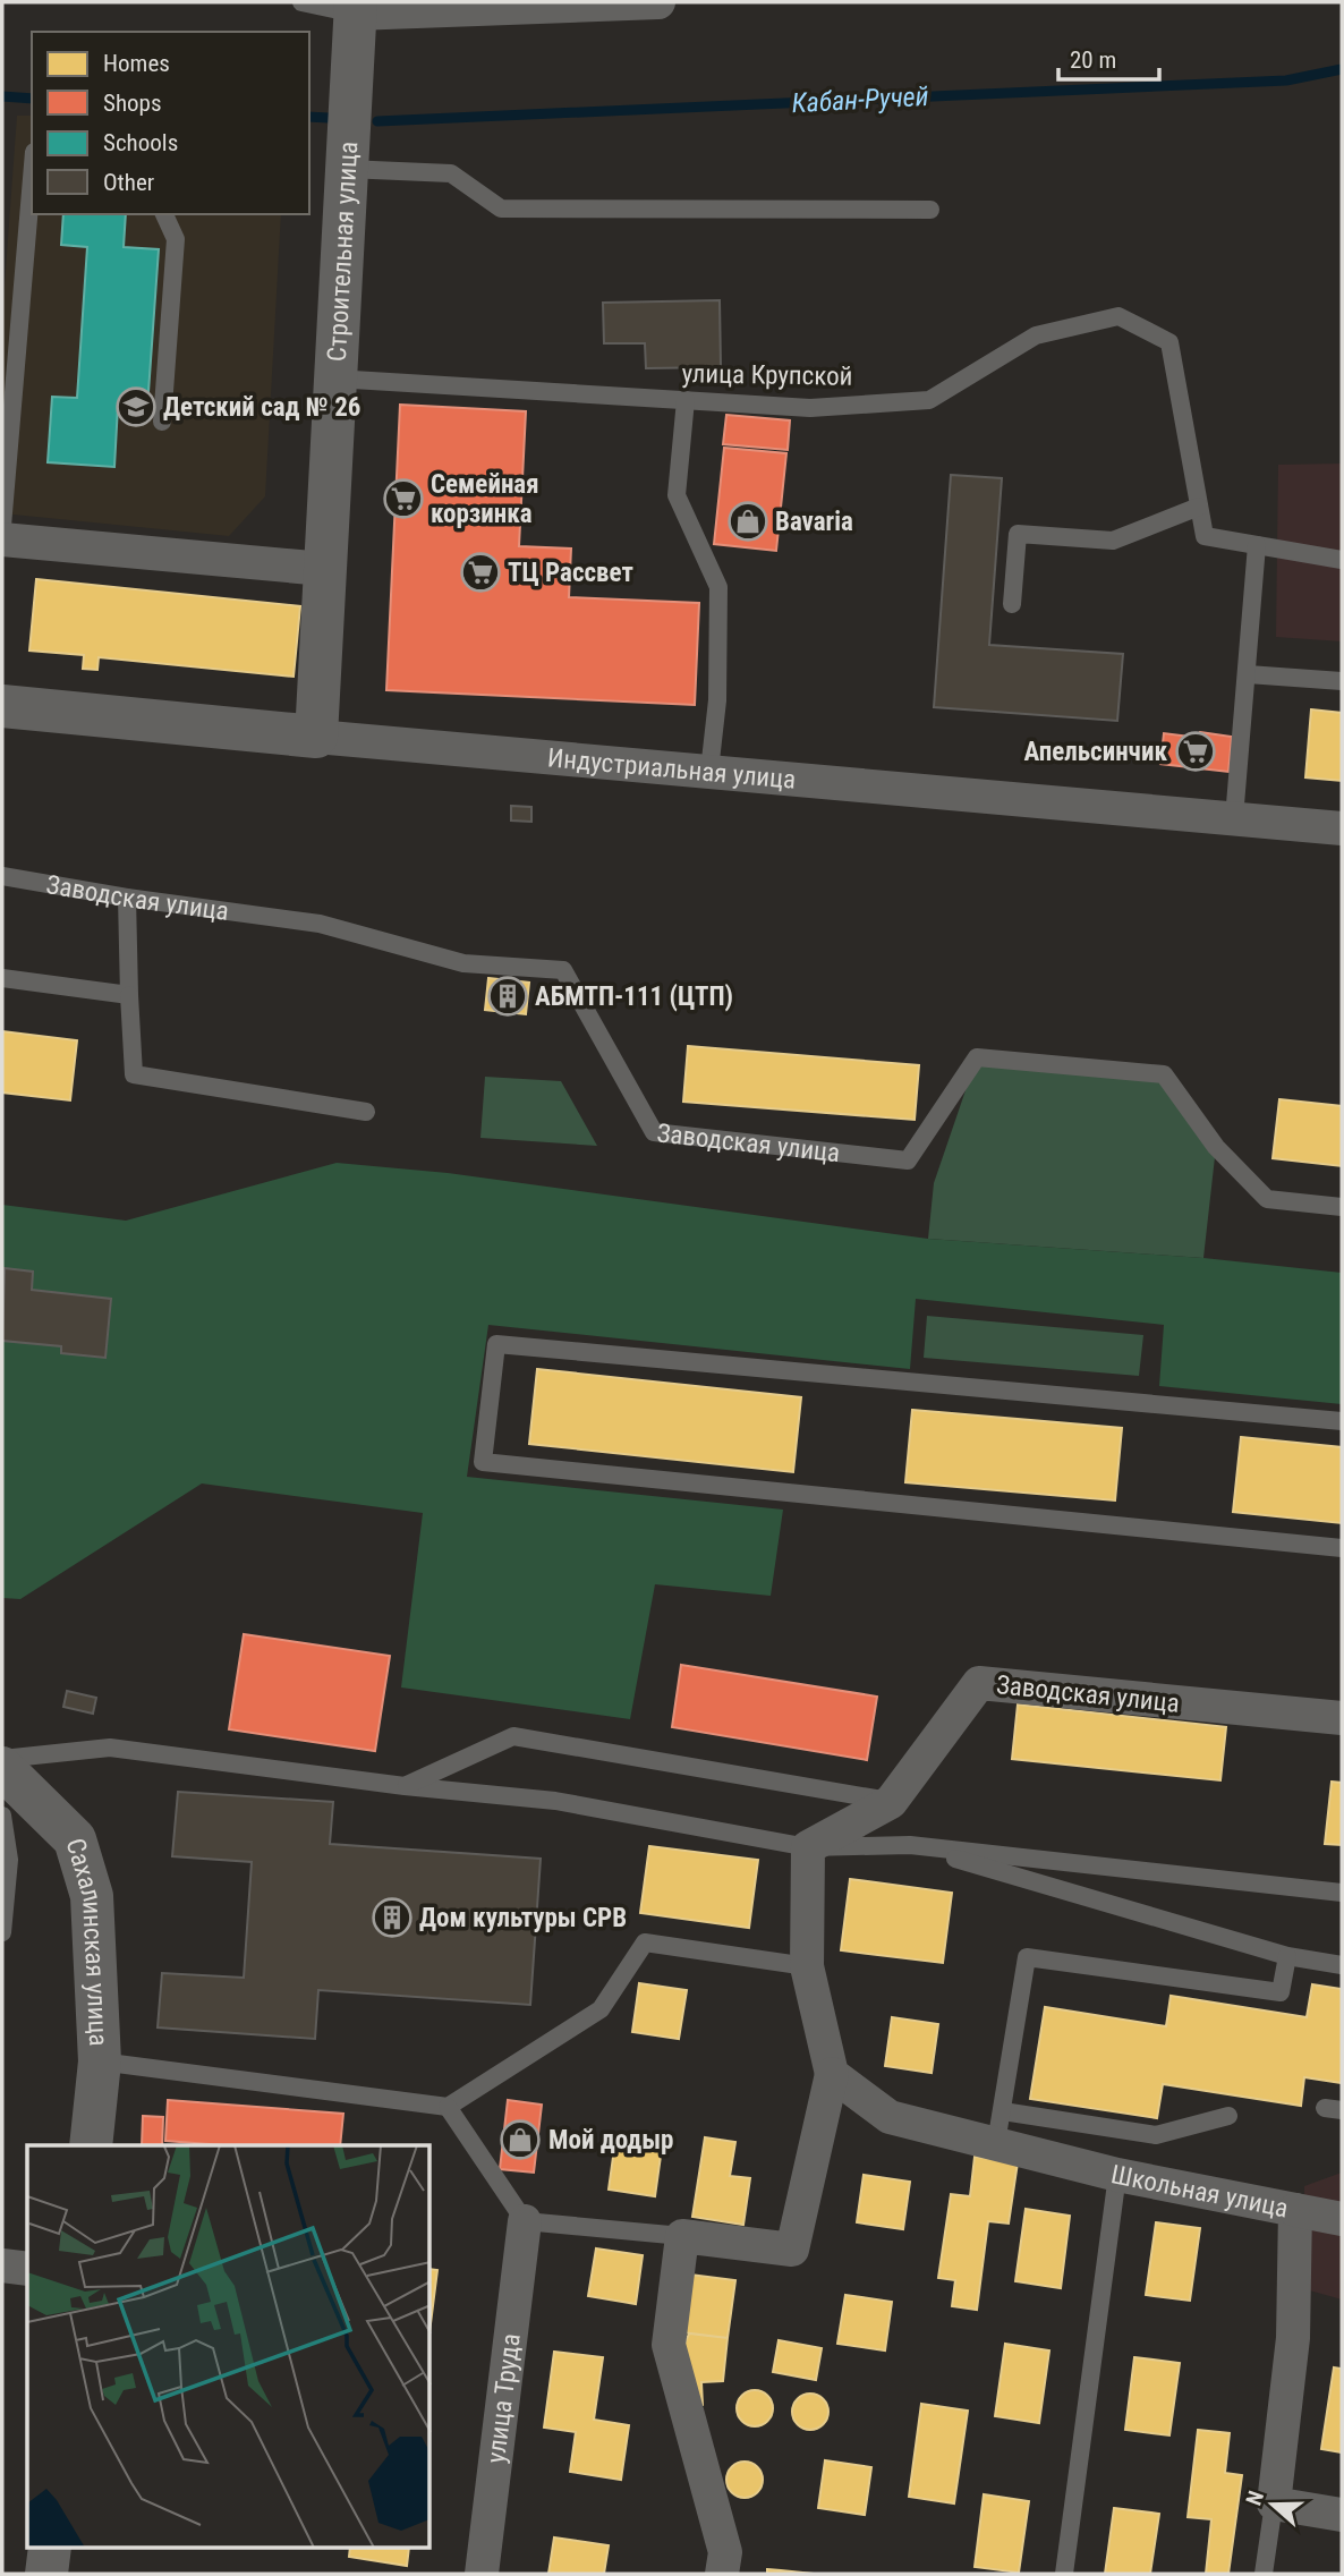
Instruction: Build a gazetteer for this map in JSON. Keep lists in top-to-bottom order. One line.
{"streets":{"street":["Строительная улица","Индустриальная улица","Заводская улица","Сахалинская улица","Школьная улица","улица Труда"],"lane":["улица Крупской"]},"crossings":[["Строительная улица","улица Крупской"],["Строительная улица","Индустриальная улица"]],"water":["Кабан-Ручей"],"places":{"school or university":["Детский сад № 26"],"supermarket":["Семейная корзинка","ТЦ Рассвет","Апельсинчик"],"shop":["Bavaria","Мой додыр"],"building":["АБМТП-111 (ЦТП)","Дом культуры СРВ"]},"legend":["Homes","Shops","Schools","Other"],"scale_bar":"20 m","north":"left"}
